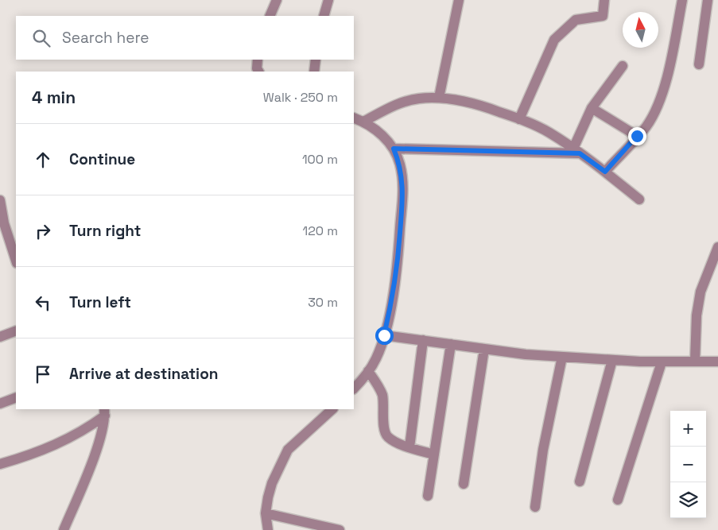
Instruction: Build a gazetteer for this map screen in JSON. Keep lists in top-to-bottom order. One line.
{"north":"top","page":{"search":"Search here","heading":["4 min","Walk · 250 m"],"list":[["Continue","100 m"],["Turn right","120 m"],["Turn left","30 m"],"Arrive at destination"],"map_buttons":["+","−"]}}
